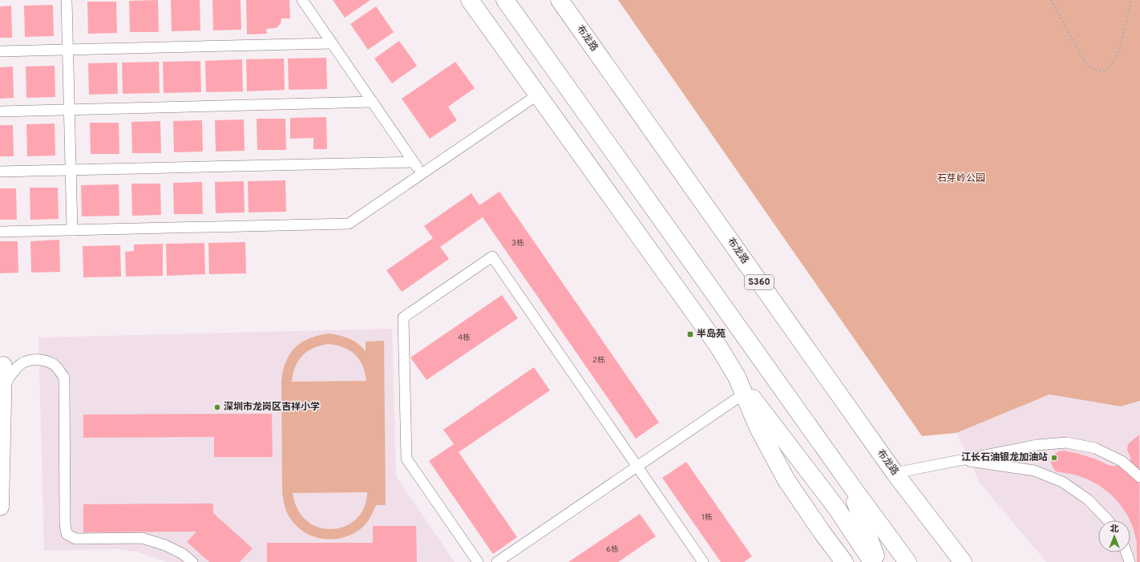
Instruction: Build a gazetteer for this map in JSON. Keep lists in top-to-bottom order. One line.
{"streets":{"main road":["布龙路","S360"]},"parks":["石芽岭公园"],"places":{"transit":["半岛苑"],"other":["深圳市龙岗区吉祥小学","江长石油银龙加油站"]},"house_numbers":["3栋","4栋","2栋","1栋","6栋"],"north":"top"}
